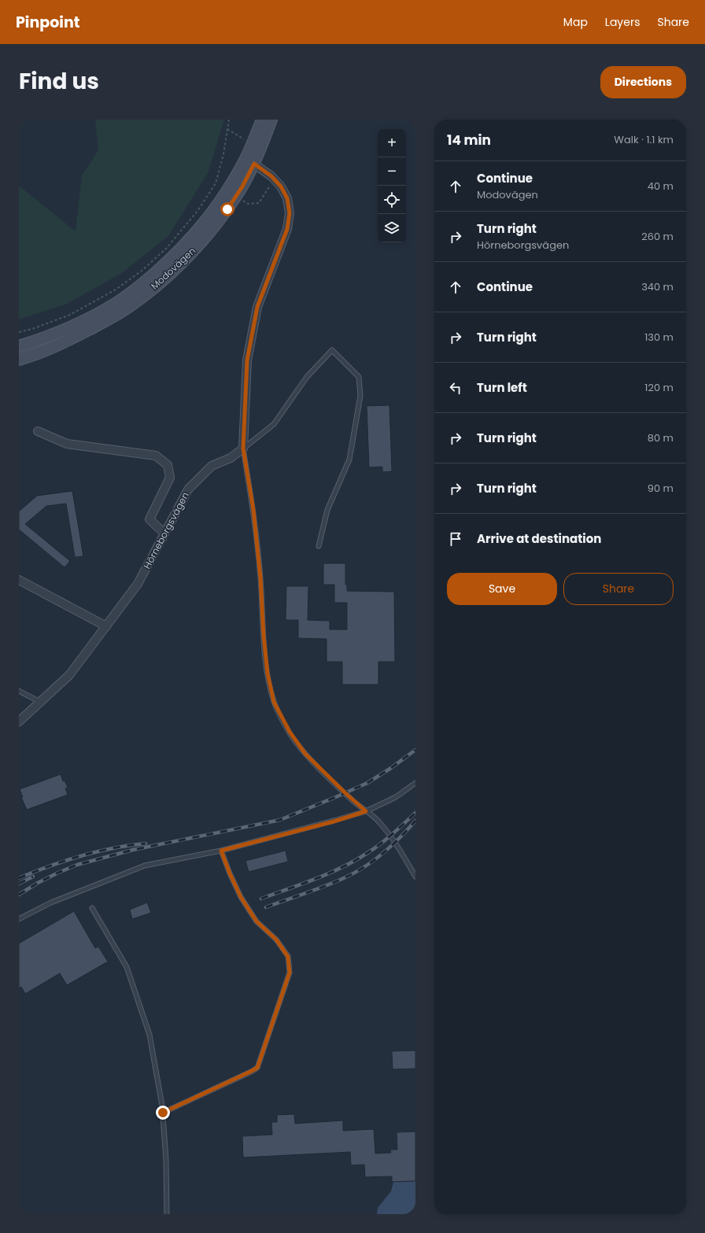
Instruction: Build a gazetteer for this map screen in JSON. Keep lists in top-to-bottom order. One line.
{"streets":{"main road":["Modovägen"],"street":["Hörneborgsvägen"]},"page":{"header":"Pinpoint","nav":["Map","Layers","Share"],"title":"Find us","buttons":["Directions",["Save","Share"]],"heading":["14 min","Walk · 1.1 km"],"map_buttons":["+","−"],"list":[["Continue","Modovägen","40 m"],["Turn right","Hörneborgsvägen","260 m"],["Continue","340 m"],["Turn right","130 m"],["Turn left","120 m"],["Turn right","80 m"],["Turn right","90 m"],"Arrive at destination"]}}
